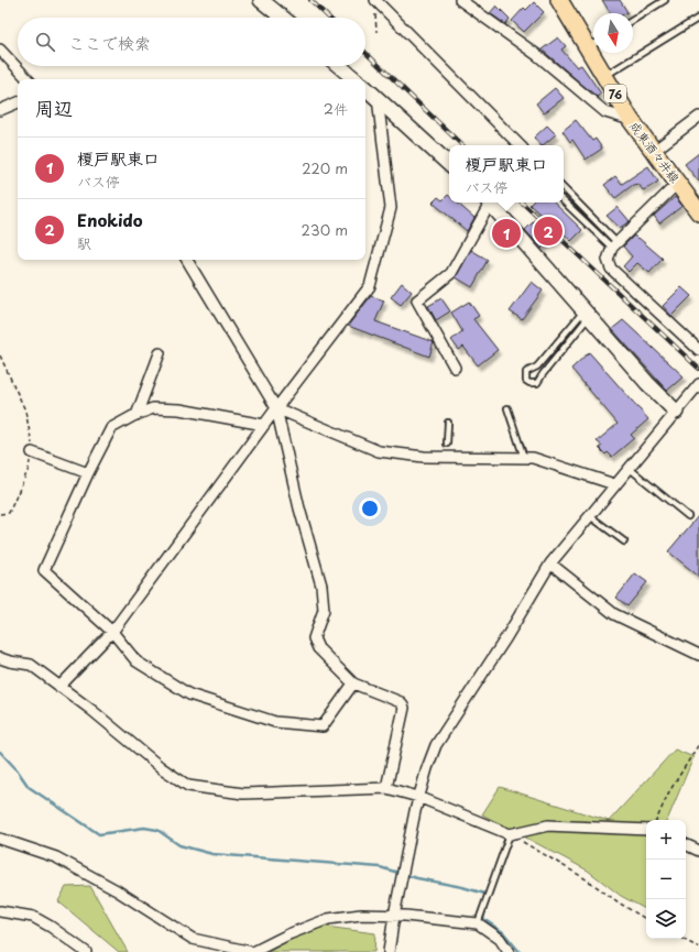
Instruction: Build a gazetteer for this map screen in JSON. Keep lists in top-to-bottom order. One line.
{"streets":{"main road":["76","成東酒々井線"]},"north":"bottom","page":{"search":"ここで検索","heading":["周辺","2件"],"list":[{"mark":"1","name":"榎戸駅東口","note":"バス停","value":"220 m"},{"mark":"2","name":"Enokido","note":"駅","value":"230 m"}],"popup":["榎戸駅東口","バス停"],"pins":["2","1"],"map_buttons":["+","−"]}}
